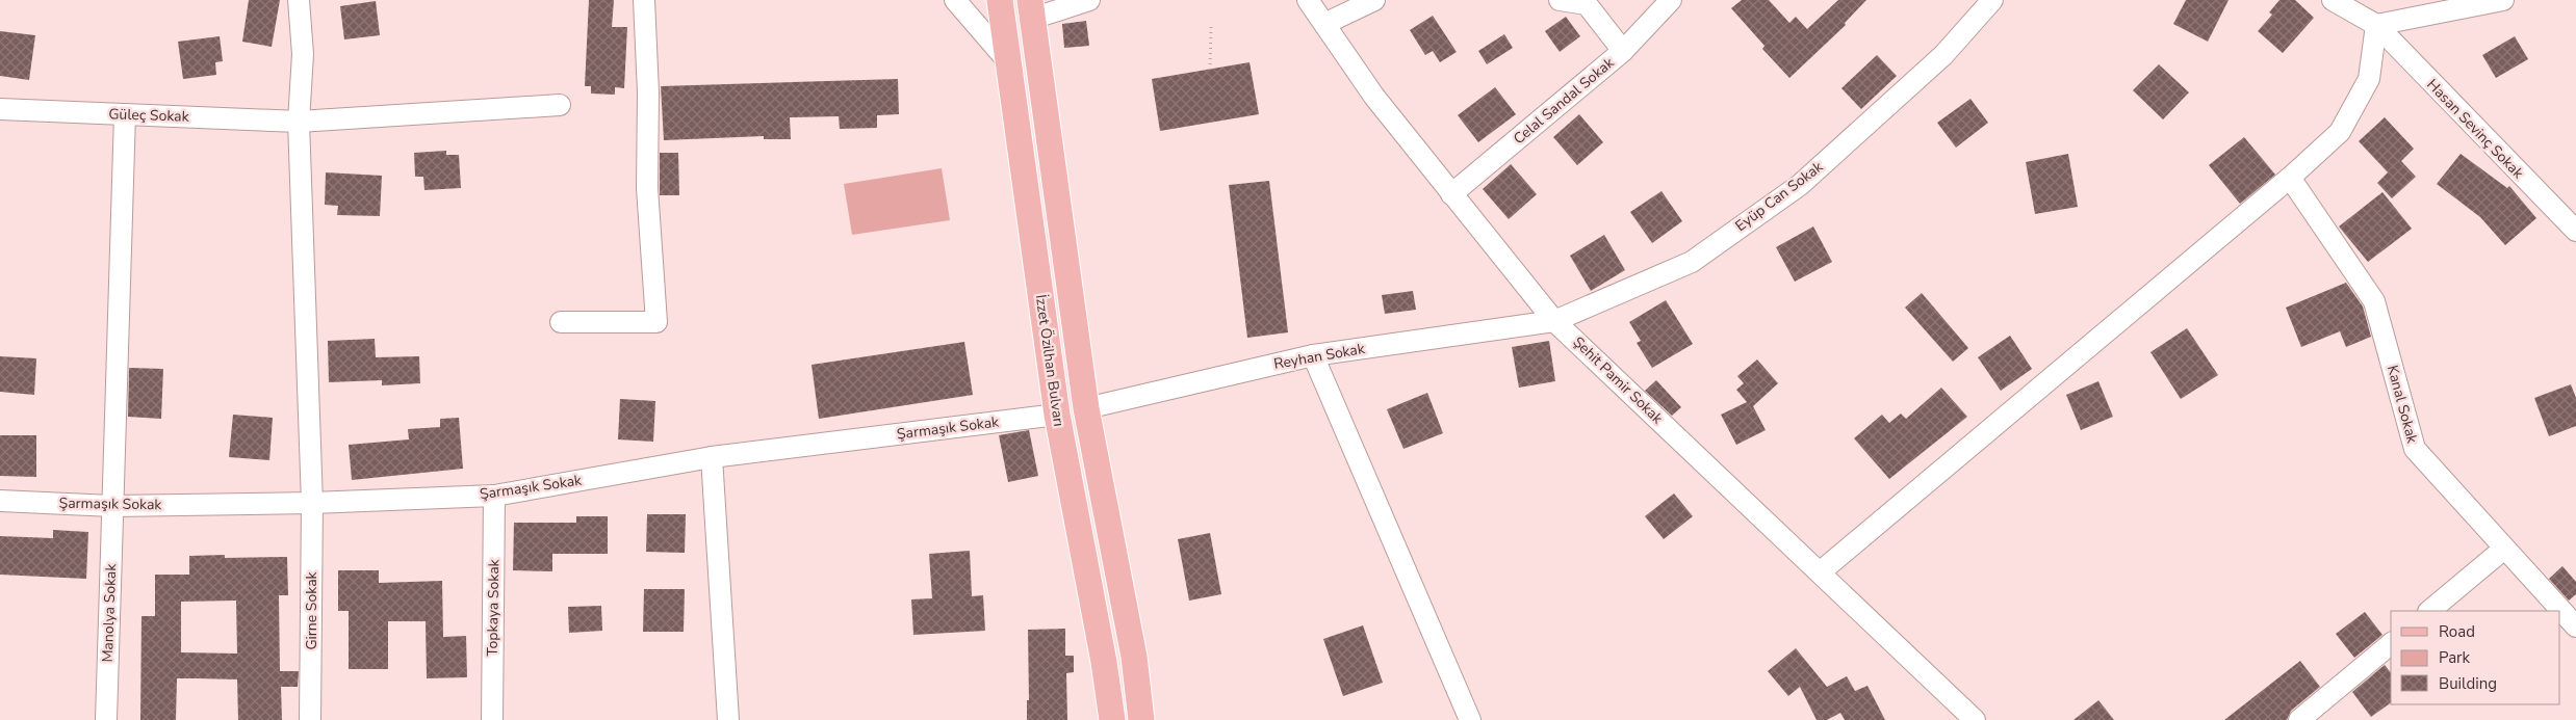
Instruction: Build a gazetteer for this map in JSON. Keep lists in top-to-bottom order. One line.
{"streets":{"main road":["İzzet Özilhan Bulvarı"],"street":["Celal Sandal Sokak","Güleç Sokak","Hasan Sevinç Sokak","Eyüp Can Sokak","Reyhan Sokak","Şehit Pamir Sokak","Kanal Sokak","Şarmaşık Sokak","Topkaya Sokak","Girne Sokak","Manolya Sokak"]},"crossings":[["Celal Sandal Sokak","Şehit Pamir Sokak"],["Güleç Sokak","Girne Sokak"],["Güleç Sokak","Manolya Sokak"],["Eyüp Can Sokak","Reyhan Sokak"],["Eyüp Can Sokak","Şehit Pamir Sokak"],["Reyhan Sokak","İzzet Özilhan Bulvarı"],["Reyhan Sokak","Şehit Pamir Sokak"],["İzzet Özilhan Bulvarı","Şarmaşık Sokak"],["Şarmaşık Sokak","Topkaya Sokak"],["Şarmaşık Sokak","Girne Sokak"],["Şarmaşık Sokak","Manolya Sokak"]],"legend":["Road","Park","Building"]}
